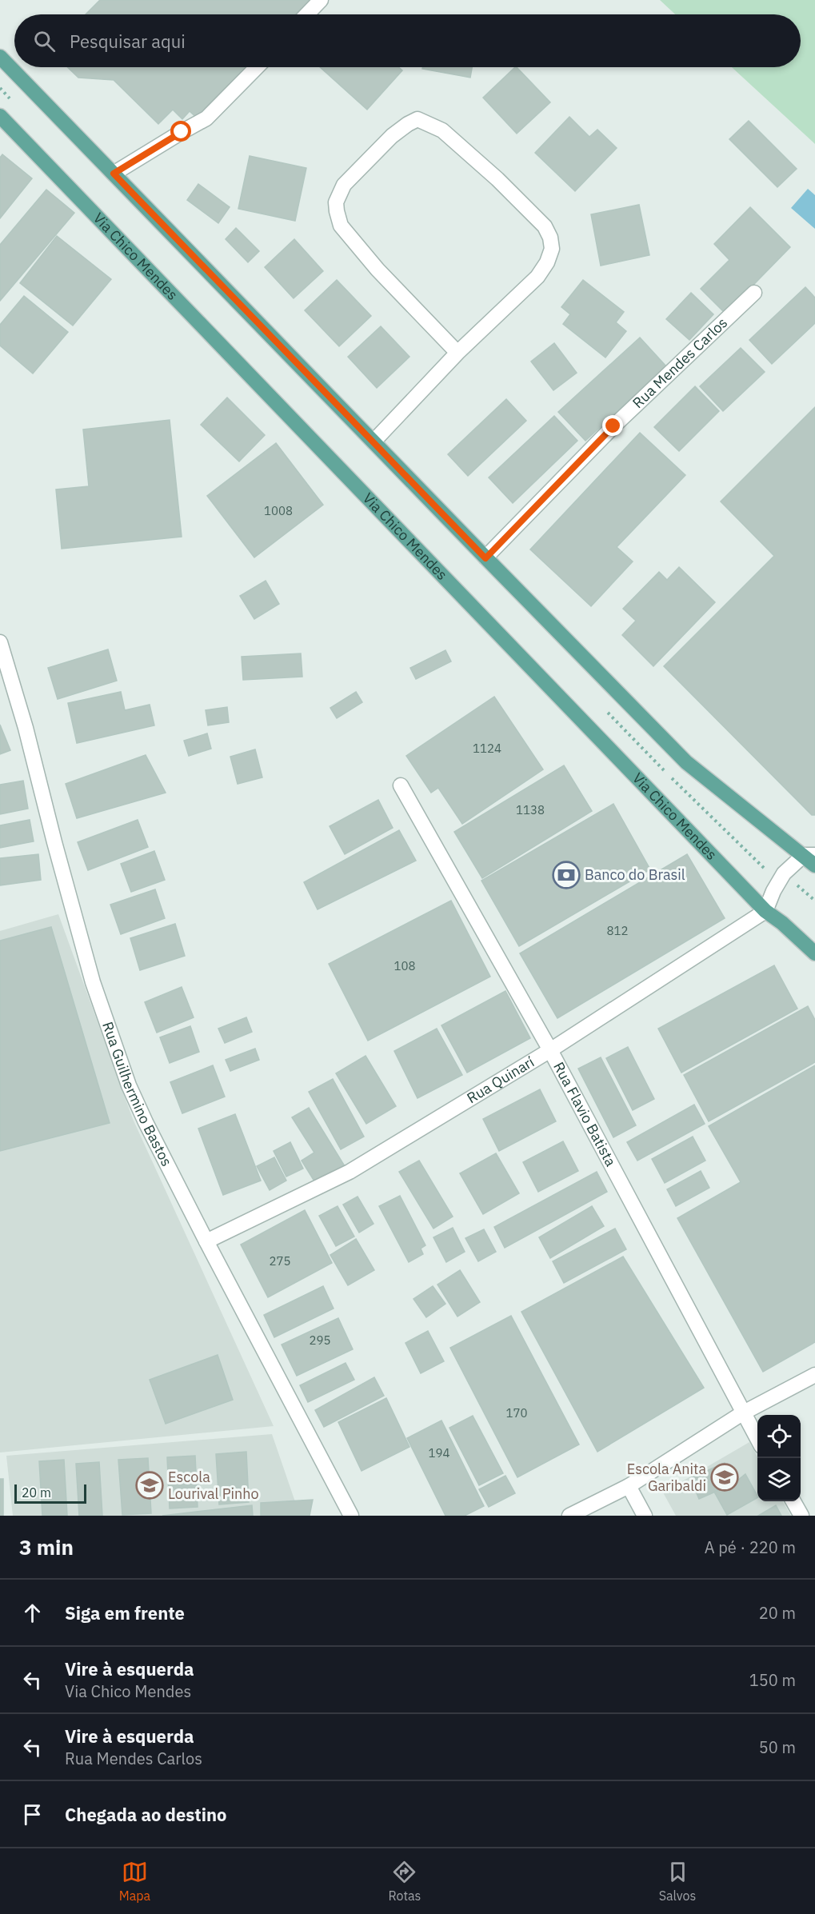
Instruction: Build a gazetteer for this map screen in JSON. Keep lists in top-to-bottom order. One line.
{"streets":{"main road":["Via Chico Mendes"],"street":["Rua Mendes Carlos","Rua Quinarí","Rua Guilhermino Bastos","Rua Flavio Batista"]},"crossings":[["Via Chico Mendes","Rua Quinarí"],["Rua Quinarí","Rua Guilhermino Bastos"],["Rua Quinarí","Rua Flavio Batista"]],"places":{"bank":["Banco do Brasil"],"school or university":["Escola Anita Garibaldi","Escola Lourival Pinho"]},"house_numbers":["1008","1124","1138","812","108","275","295","170","194"],"scale_bar":"20 m","page":{"search":"Pesquisar aqui","scale":"20 m","heading":["3 min","A pé · 220 m"],"list":[["Siga em frente","20 m"],["Vire à esquerda","Via Chico Mendes","150 m"],["Vire à esquerda","Rua Mendes Carlos","50 m"],"Chegada ao destino"],"nav":["Mapa","Rotas","Salvos"]}}
